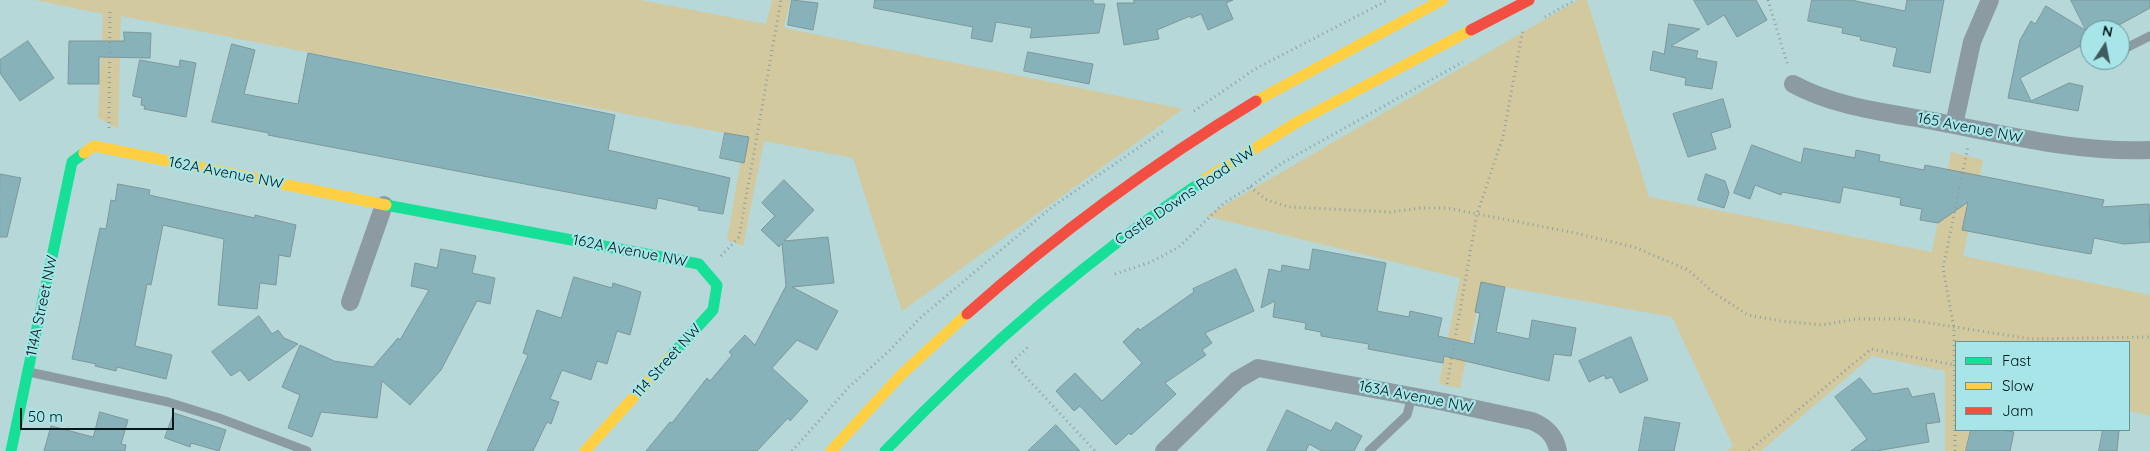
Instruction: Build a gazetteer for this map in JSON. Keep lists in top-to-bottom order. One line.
{"streets":{"main road":["162A Avenue NW","Castle Downs Road NW","114A Street NW","114 Street NW"],"street":["165 Avenue NW","163A Avenue NW"]},"crossings":[["162A Avenue NW","114A Street NW"],["162A Avenue NW","114 Street NW"]],"legend":["Fast","Slow","Jam"],"scale_bar":"50 m","north":"top"}
